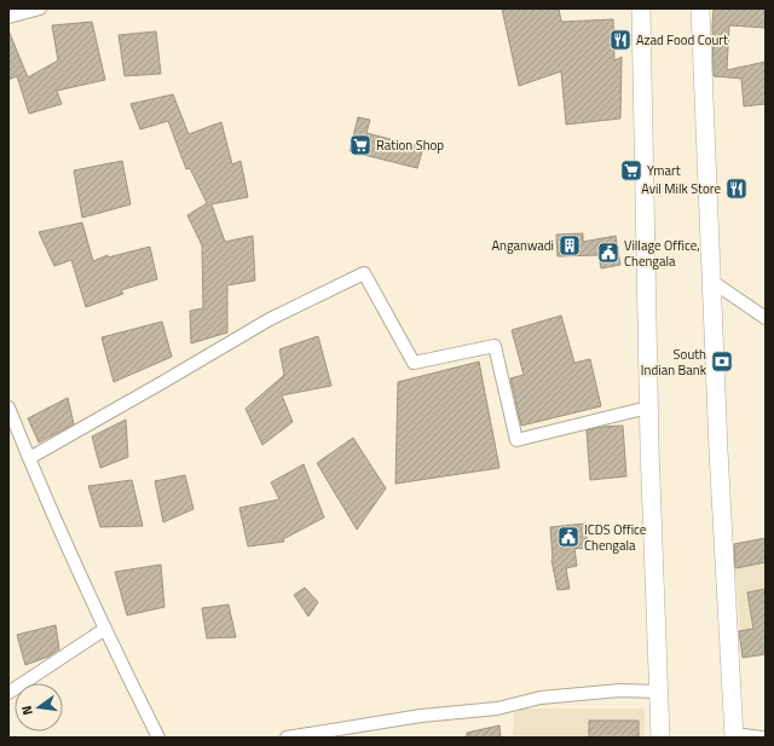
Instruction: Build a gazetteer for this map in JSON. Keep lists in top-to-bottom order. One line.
{"places":{"restaurant":["Azad Food Court","Avil Milk Store"],"supermarket":["Ration Shop","Ymart"],"building":["Anganwadi"],"public building":["Village Office, Chengala","ICDS Office Chengala"],"bank":["South Indian Bank"]},"north":"left"}
